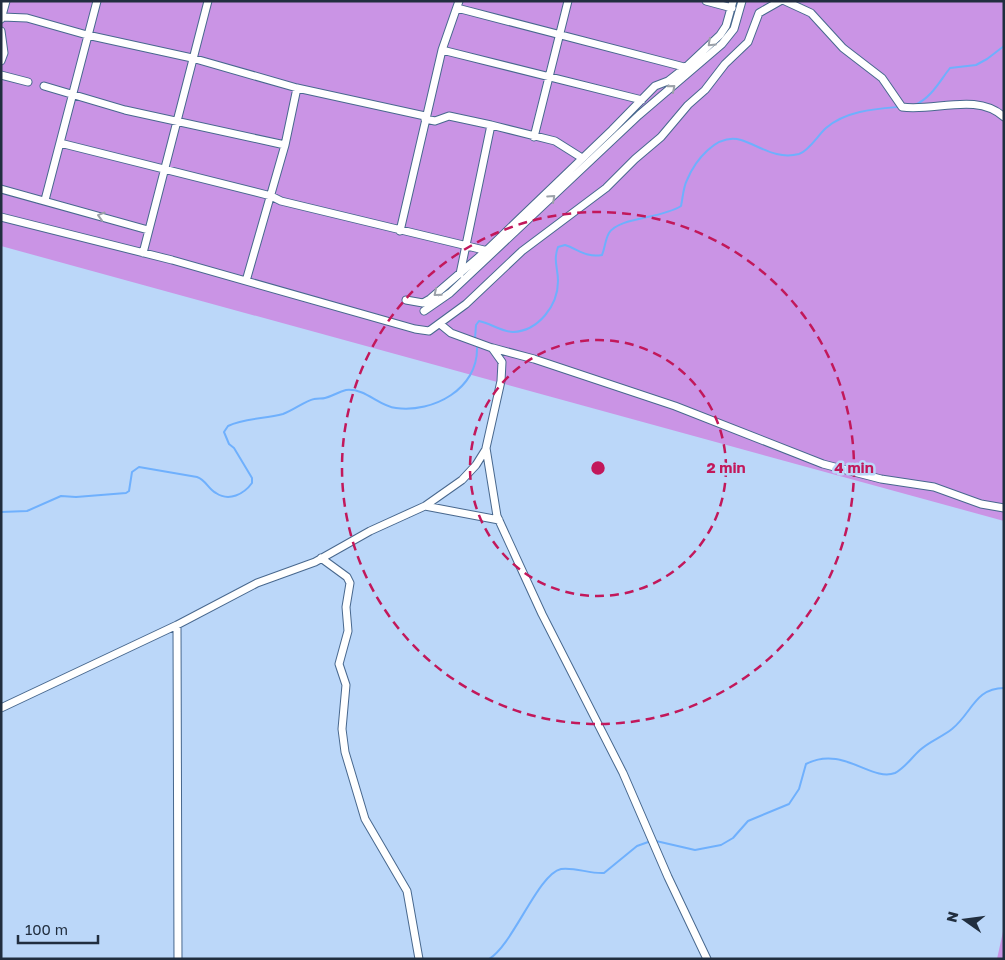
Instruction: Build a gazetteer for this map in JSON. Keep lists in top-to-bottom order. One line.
{"scale_bar":"100 m","north":"left","rings":["2 min","4 min"]}
